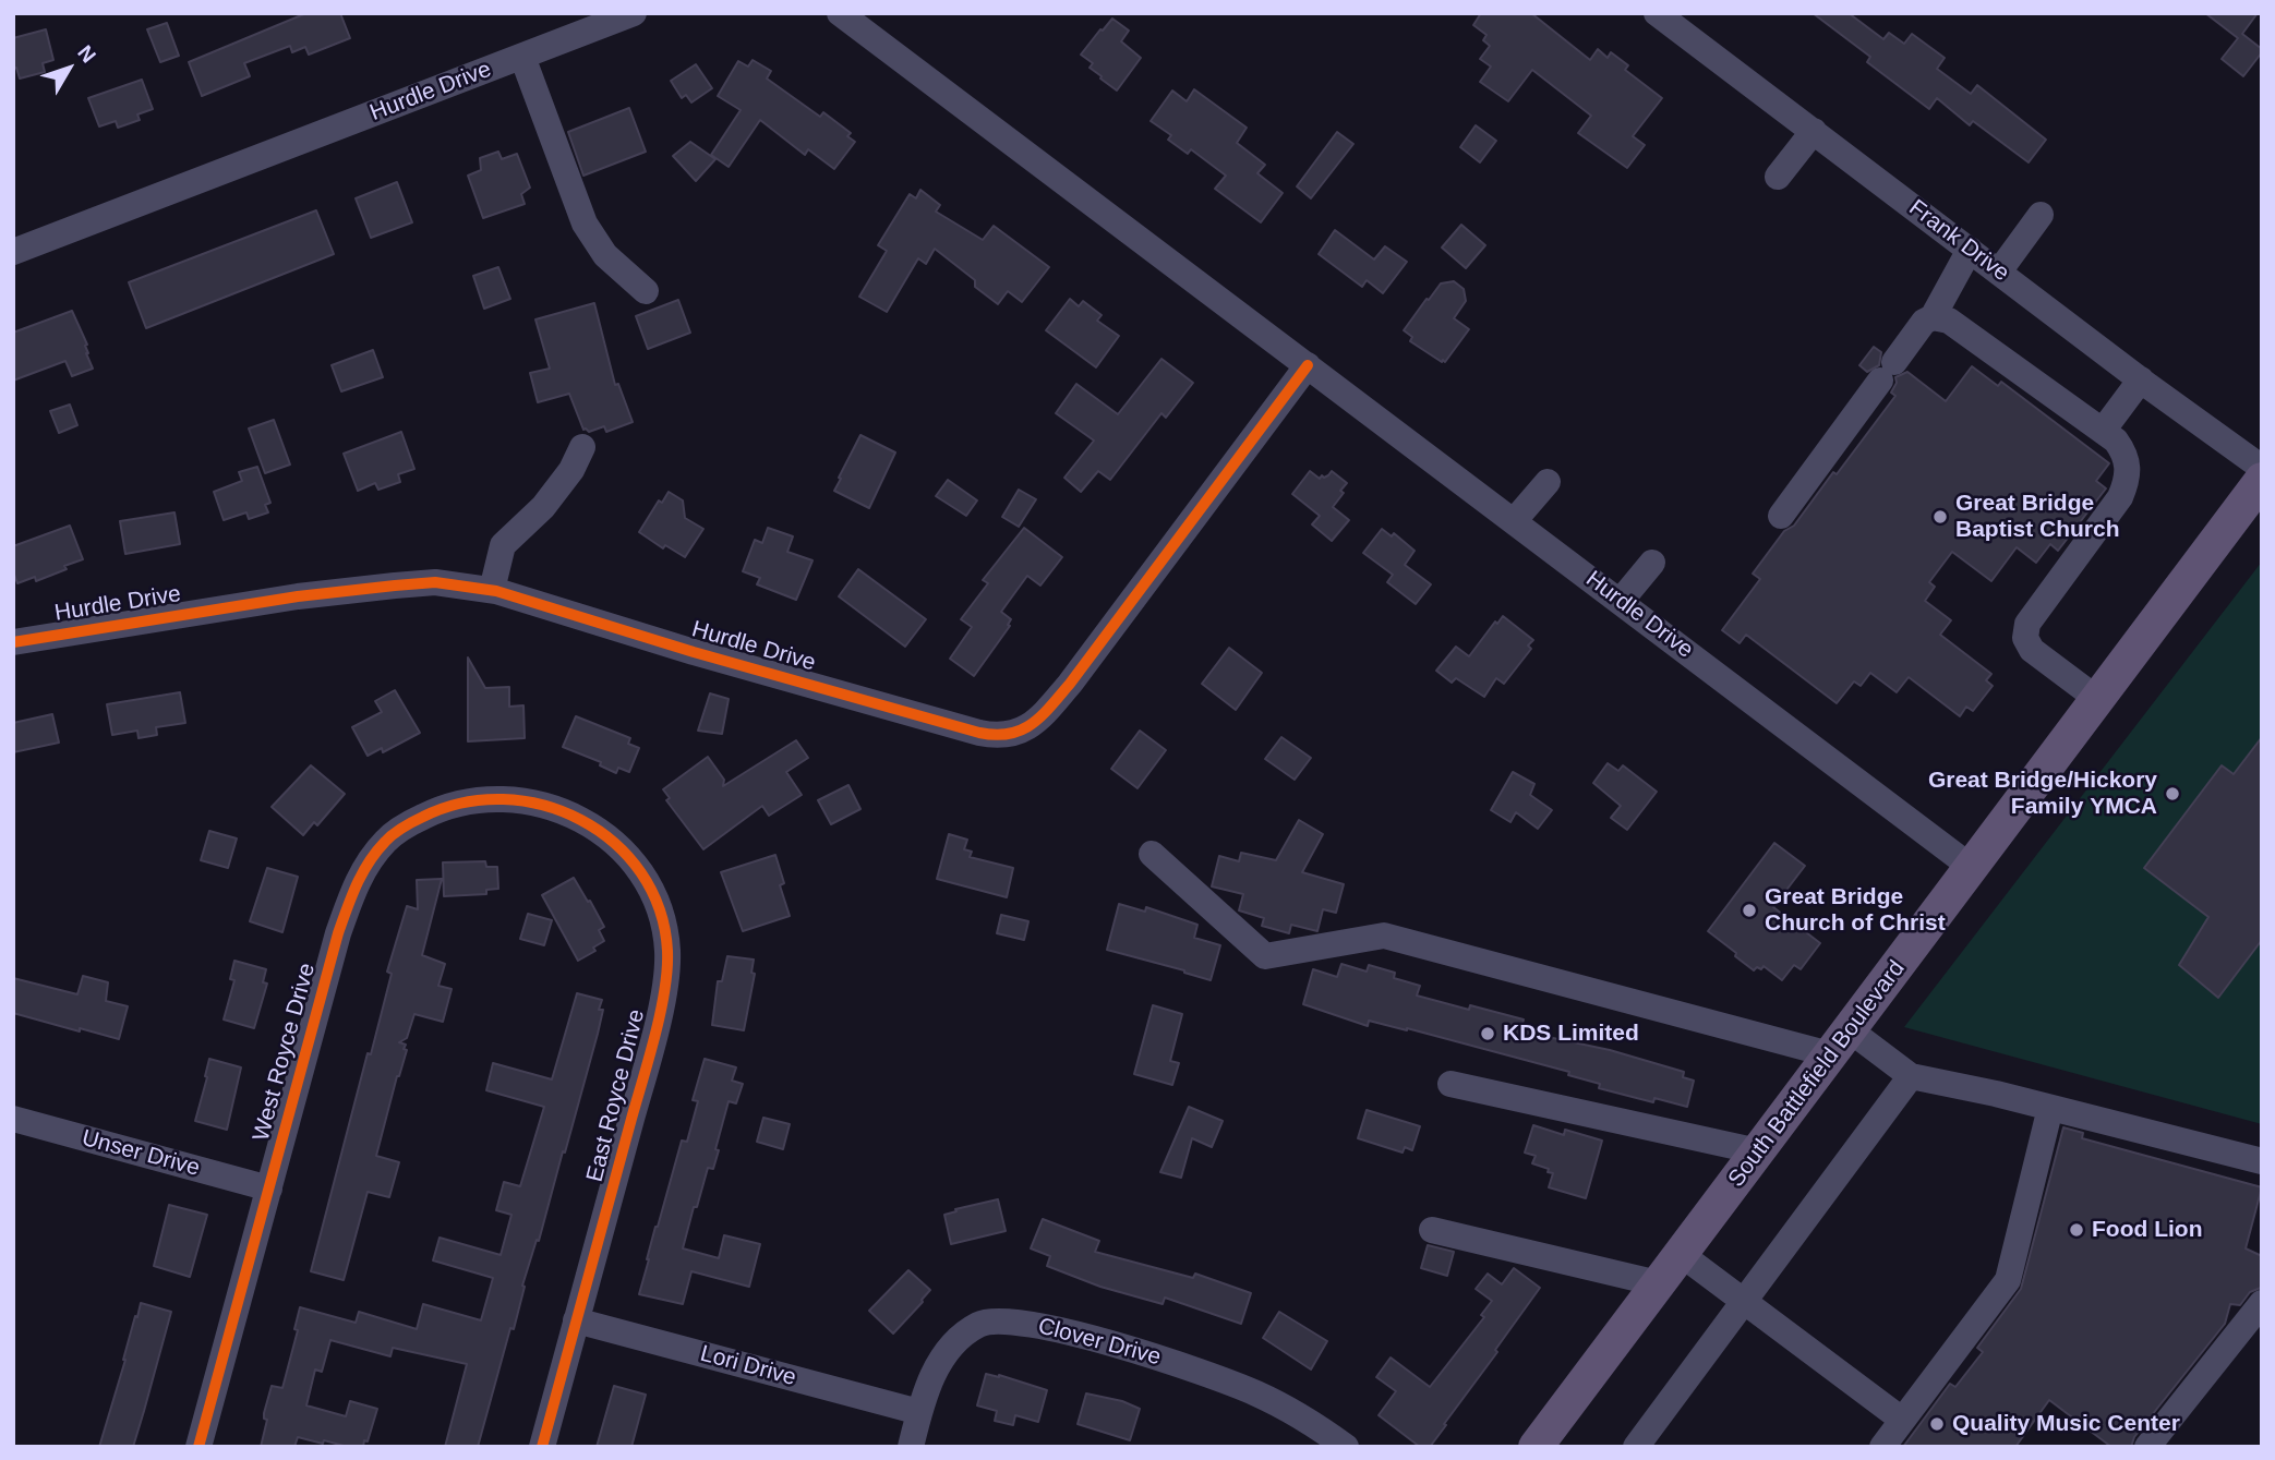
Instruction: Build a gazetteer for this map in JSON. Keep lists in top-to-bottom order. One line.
{"streets":{"main road":["South Battlefield Boulevard"],"street":["Hurdle Drive","Frank Drive","West Royce Drive","East Royce Drive","Unser Drive","Clover Drive","Lori Drive"]},"crossings":[["Hurdle Drive","South Battlefield Boulevard"],["West Royce Drive","East Royce Drive"],["West Royce Drive","Unser Drive"],["East Royce Drive","Lori Drive"],["Clover Drive","Lori Drive"]],"places":["Great Bridge Baptist Church","Great Bridge/Hickory Family YMCA","Great Bridge Church of Christ","KDS Limited","Food Lion","Quality Music Center"],"north":"top right"}
